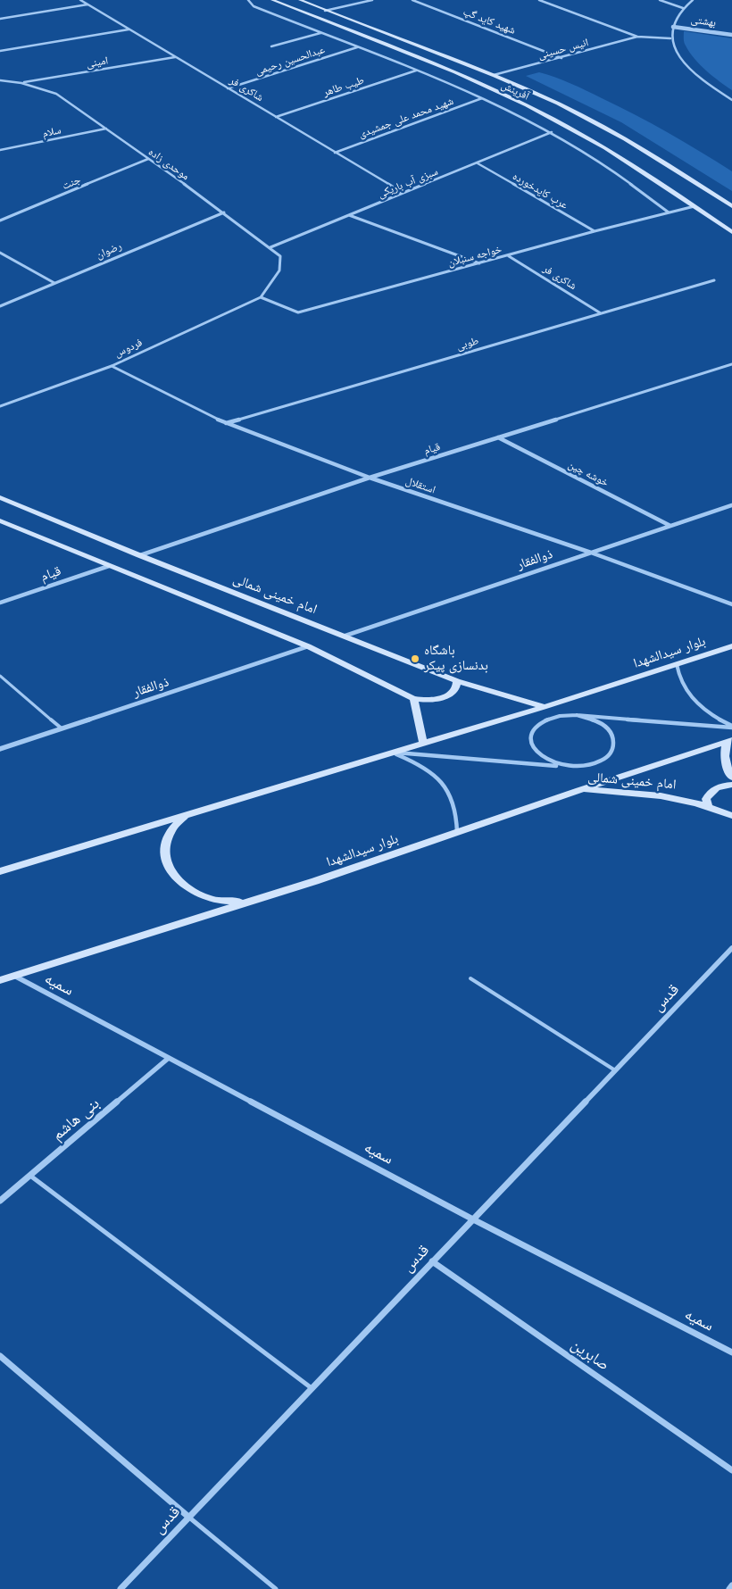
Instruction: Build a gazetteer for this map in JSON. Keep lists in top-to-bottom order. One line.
{"streets":{"main road":["آفرینش","امام خمینی شمالی","بلوار سیدالشهدا"],"street":["شهید کاید گپ","بهشتی","انیس حسینی","عبدالحسین رحیمی","امینی","طیب طاهر","شاکری فر","شهید محمد علی جمشیدی","سلام","موحدی زاده","جنت","سبزی آب باریکی","عرب کایدخورده","رضوان","خواجه سنبلان","طوبی","فردوس","قیام","خوشه چین","استقلال","ذوالفقار","سمیه","قدس","بنی هاشم","صابرین"]},"crossings":[["شهید کاید گپ","انیس حسینی"],["انیس حسینی","آفرینش"],["عبدالحسین رحیمی","شاکری فر"],["امینی","شاکری فر"],["امینی","موحدی زاده"],["طیب طاهر","شاکری فر"],["شاکری فر","شهید محمد علی جمشیدی"],["شاکری فر","سبزی آب باریکی"],["شاکری فر","خواجه سنبلان"],["شاکری فر","طوبی"],["آفرینش","خواجه سنبلان"],["سلام","موحدی زاده"],["موحدی زاده","جنت"],["موحدی زاده","سبزی آب باریکی"],["موحدی زاده","رضوان"],["موحدی زاده","خواجه سنبلان"],["موحدی زاده","فردوس"],["سبزی آب باریکی","عرب کایدخورده"],["عرب کایدخورده","خواجه سنبلان"],["خواجه سنبلان","فردوس"],["طوبی","استقلال"],["فردوس","استقلال"],["قیام","خوشه چین"],["قیام","استقلال"],["قیام","امام خمینی شمالی"],["خوشه چین","ذوالفقار"],["استقلال","ذوالفقار"],["ذوالفقار","امام خمینی شمالی"],["امام خمینی شمالی","بلوار سیدالشهدا"],["بلوار سیدالشهدا","سمیه"],["سمیه","قدس"],["سمیه","بنی هاشم"],["قدس","صابرین"]],"places":["باشگاه بدنسازی پیکر"]}
